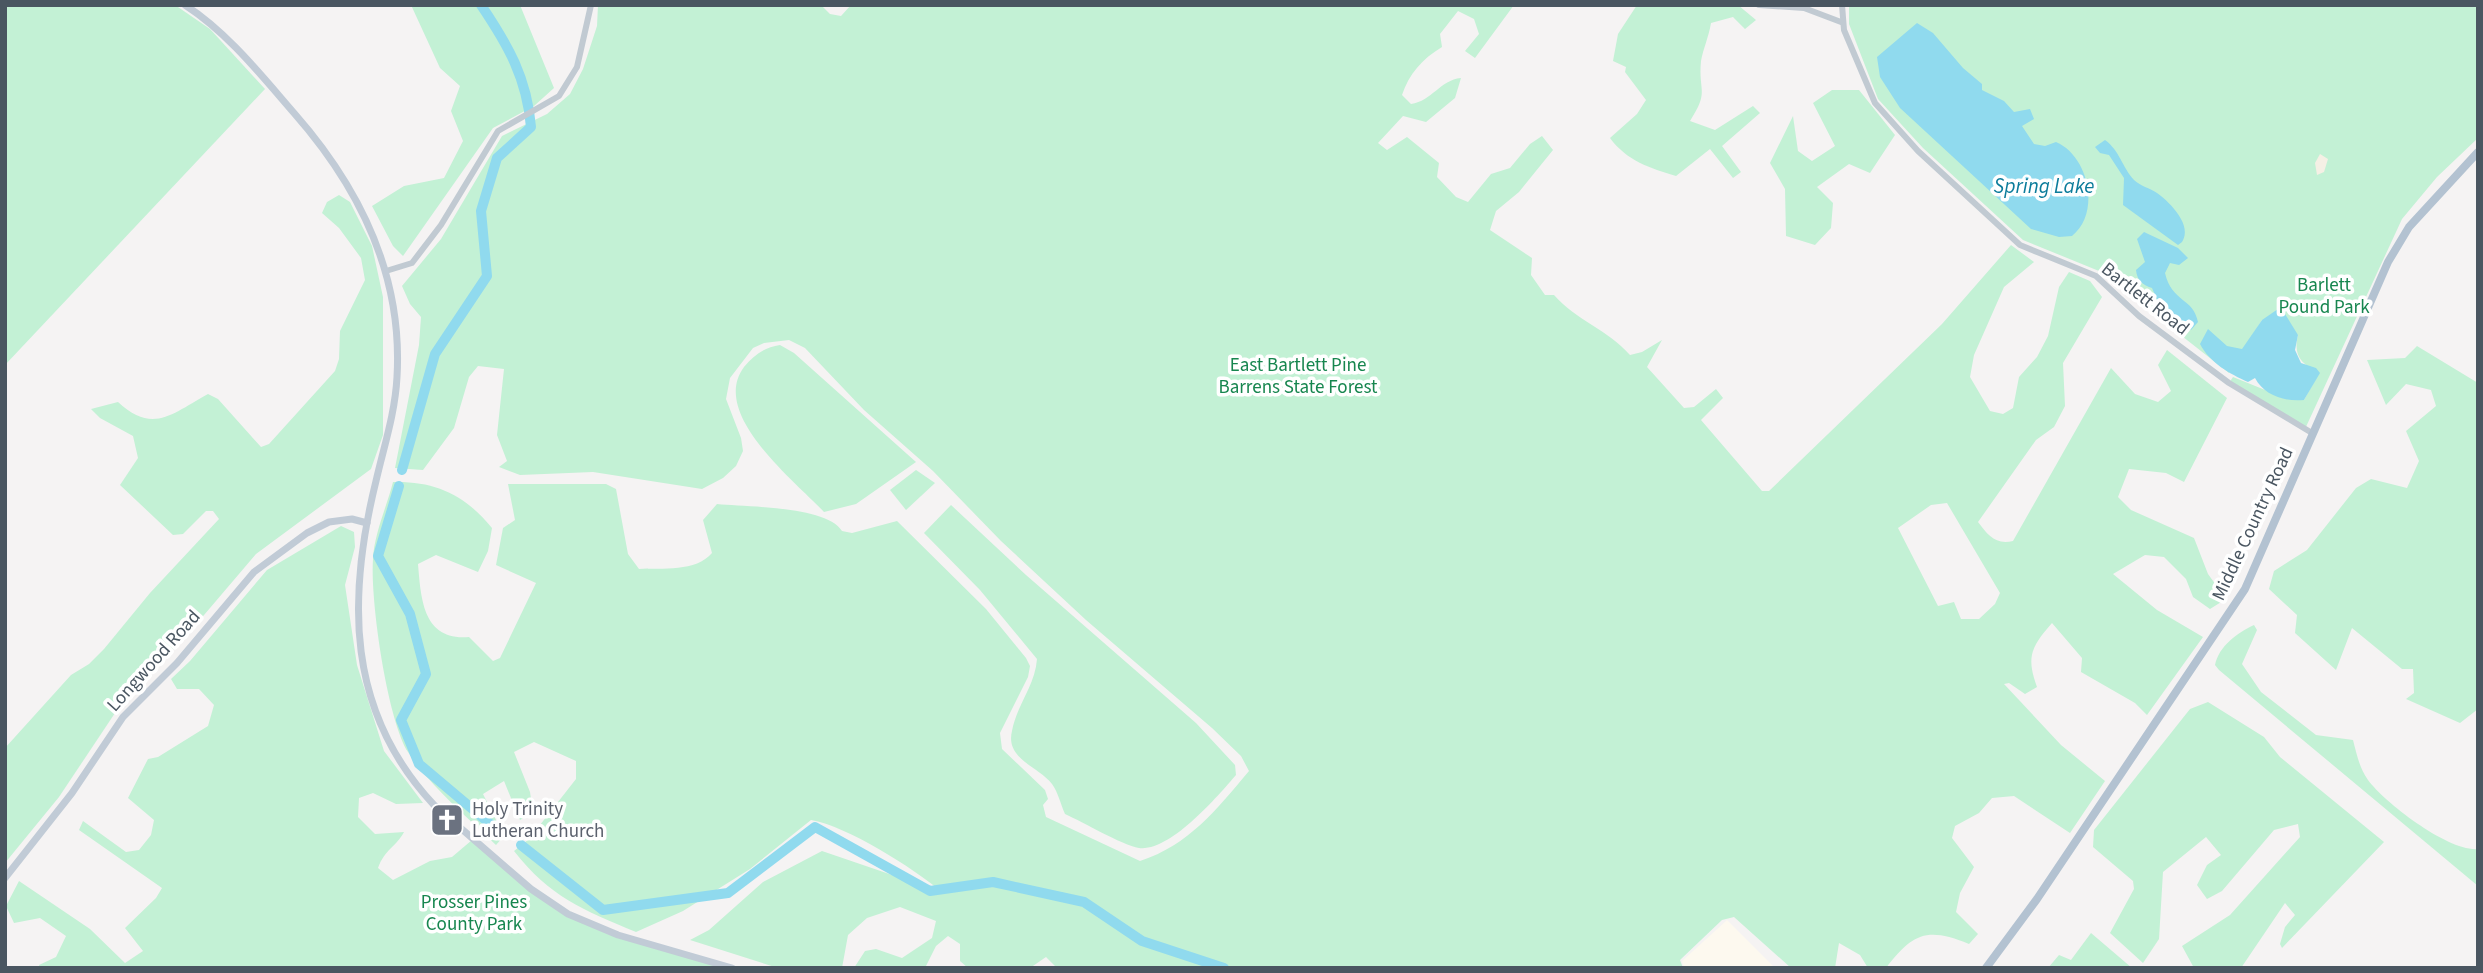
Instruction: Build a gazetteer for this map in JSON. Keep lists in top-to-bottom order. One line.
{"streets":{"main road":["Middle Country Road","Longwood Road"],"street":["Bartlett Road"]},"crossings":[["Bartlett Road","Middle Country Road"]],"water":["Spring Lake"],"parks":["Barlett Pound Park","East Bartlett Pine Barrens State Forest","Prosser Pines County Park"],"places":{"church":["Holy Trinity Lutheran Church"]}}
